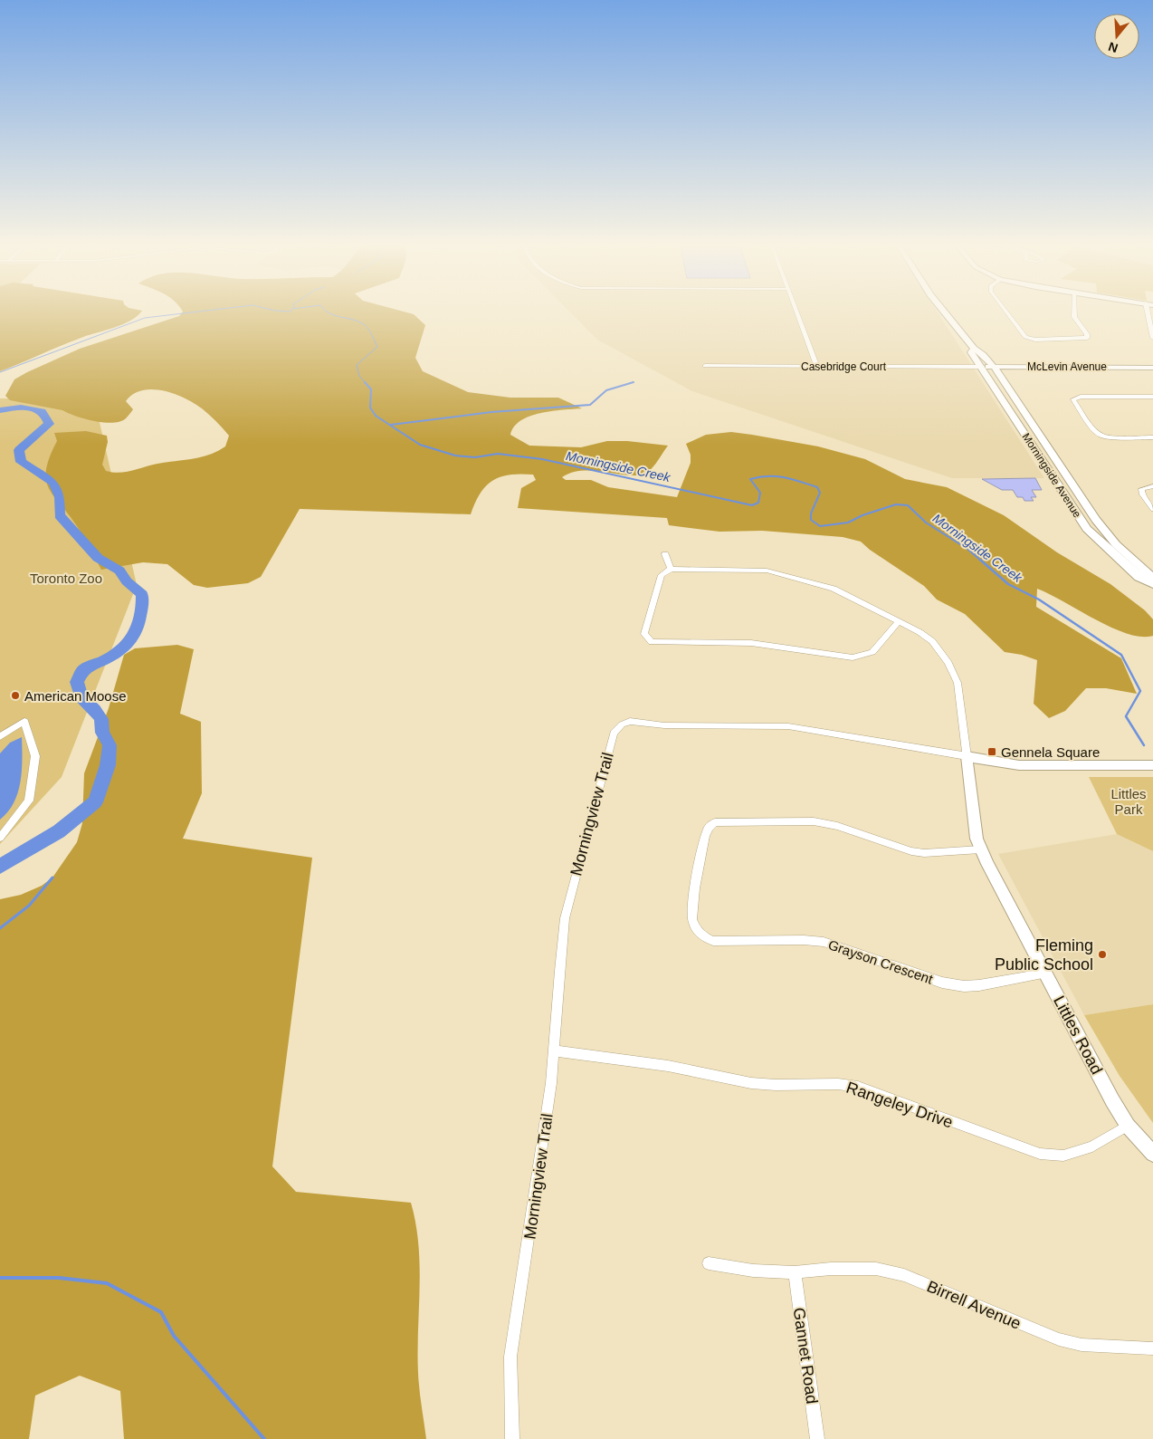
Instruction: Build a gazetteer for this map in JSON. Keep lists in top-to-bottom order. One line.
{"streets":{"main road":["McLevin Avenue","Morningside Avenue","Morningview Trail","Littles Road"],"street":["Casebridge Court","Grayson Crescent","Rangeley Drive","Birrell Avenue","Gannet Road"]},"crossings":[["Casebridge Court","McLevin Avenue"],["Casebridge Court","Morningside Avenue"],["McLevin Avenue","Morningside Avenue"],["Morningview Trail","Littles Road"],["Morningview Trail","Rangeley Drive"],["Grayson Crescent","Littles Road"],["Littles Road","Rangeley Drive"],["Birrell Avenue","Gannet Road"]],"water":["Morningside Creek"],"parks":["Toronto Zoo","Littles Park"],"places":{"other":["American Moose","Fleming Public School"],"transit":["Gennela Square"]},"north":"bottom"}
